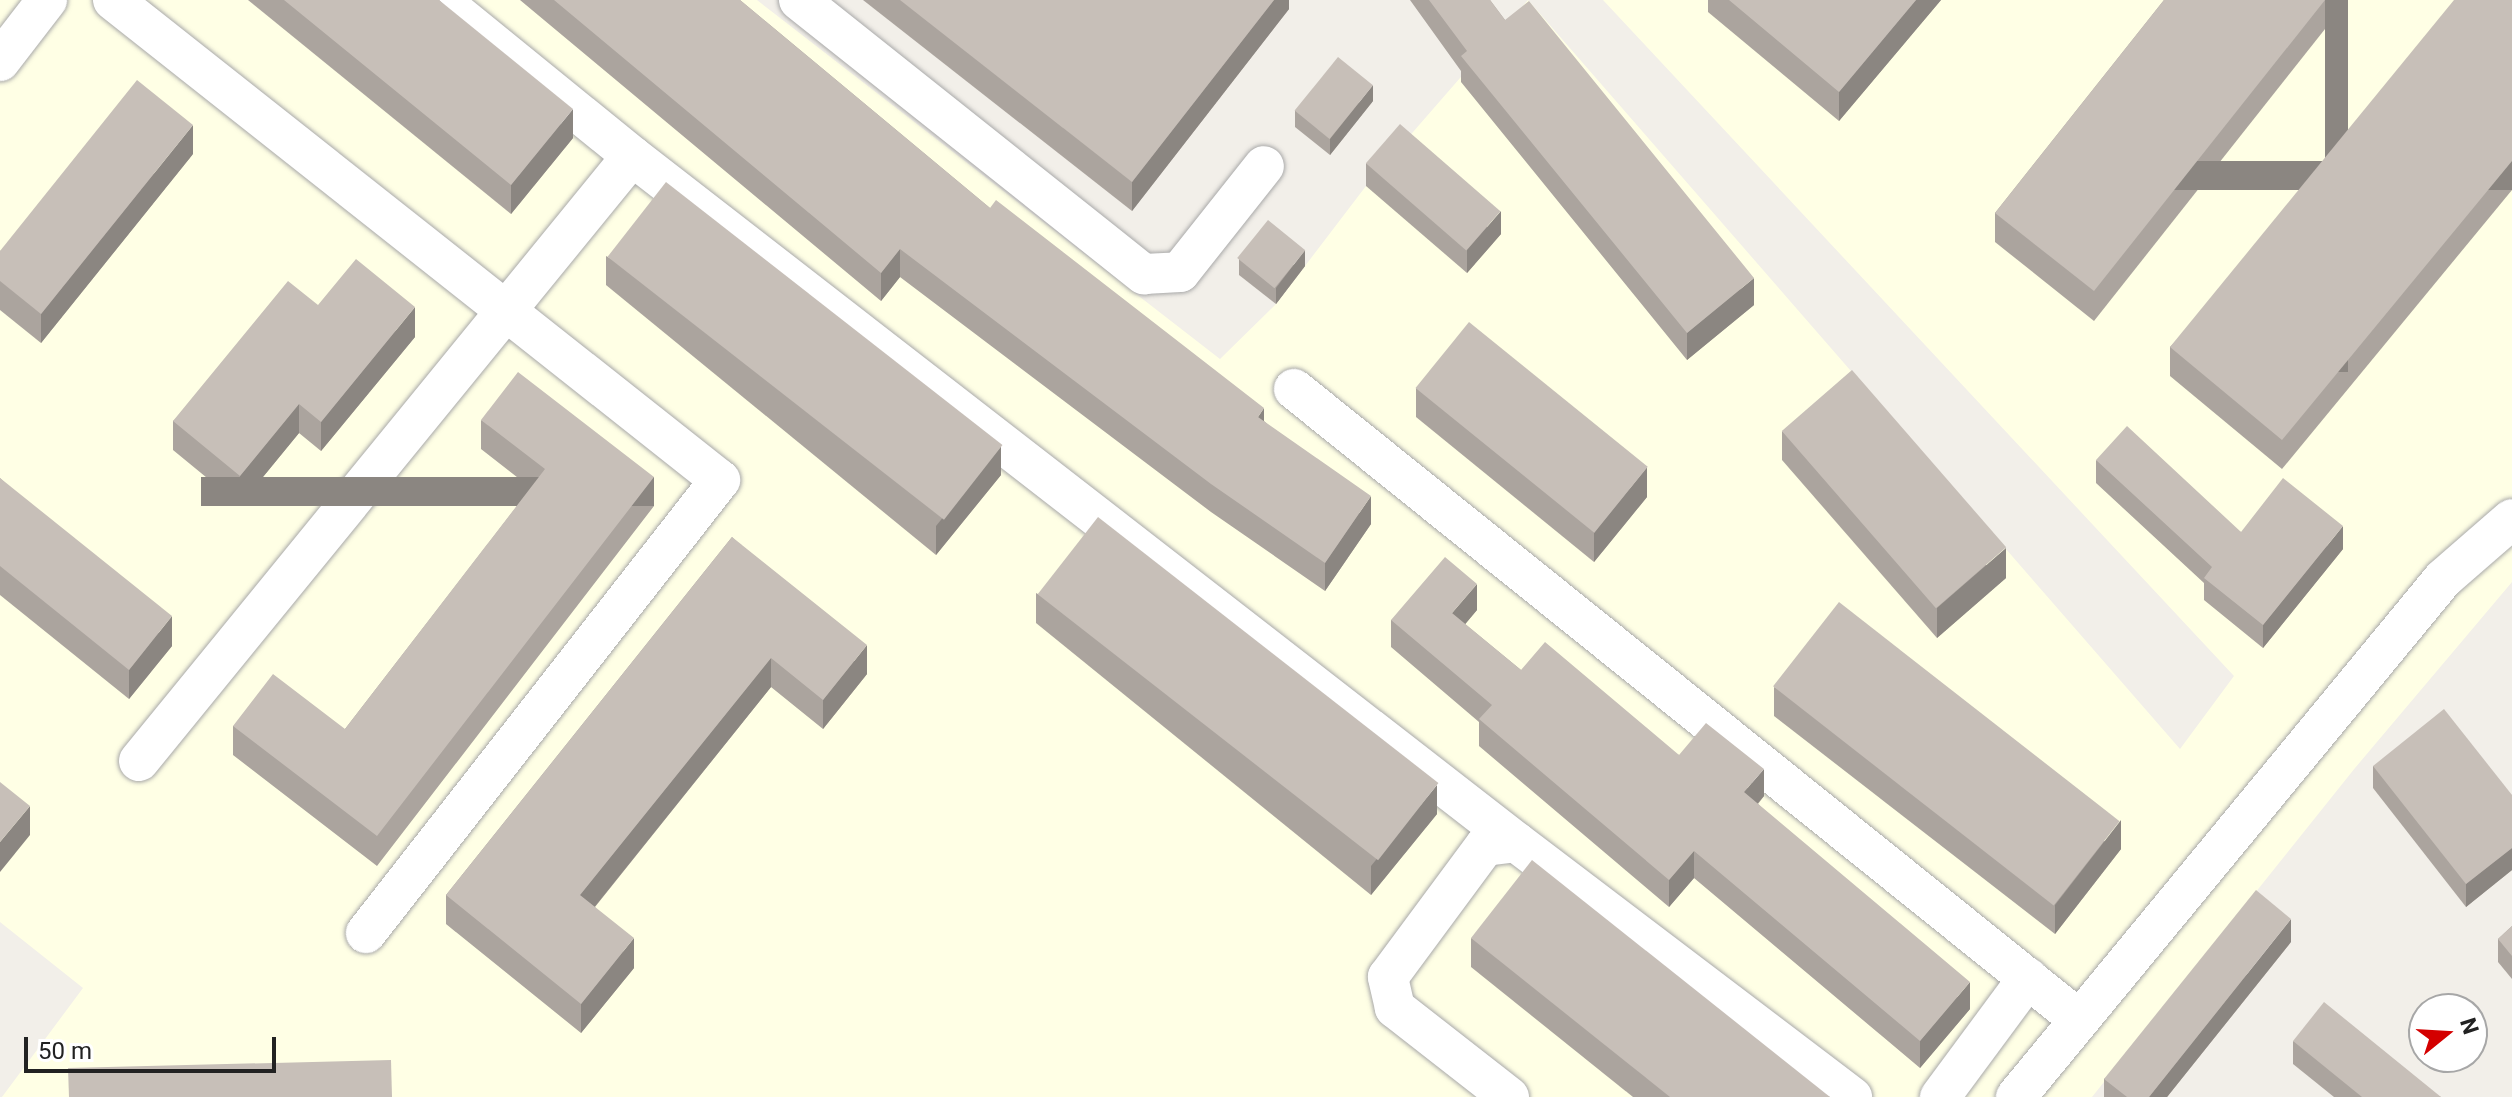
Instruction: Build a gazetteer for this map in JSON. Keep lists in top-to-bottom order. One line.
{"scale_bar":"50 m","north":"right"}
